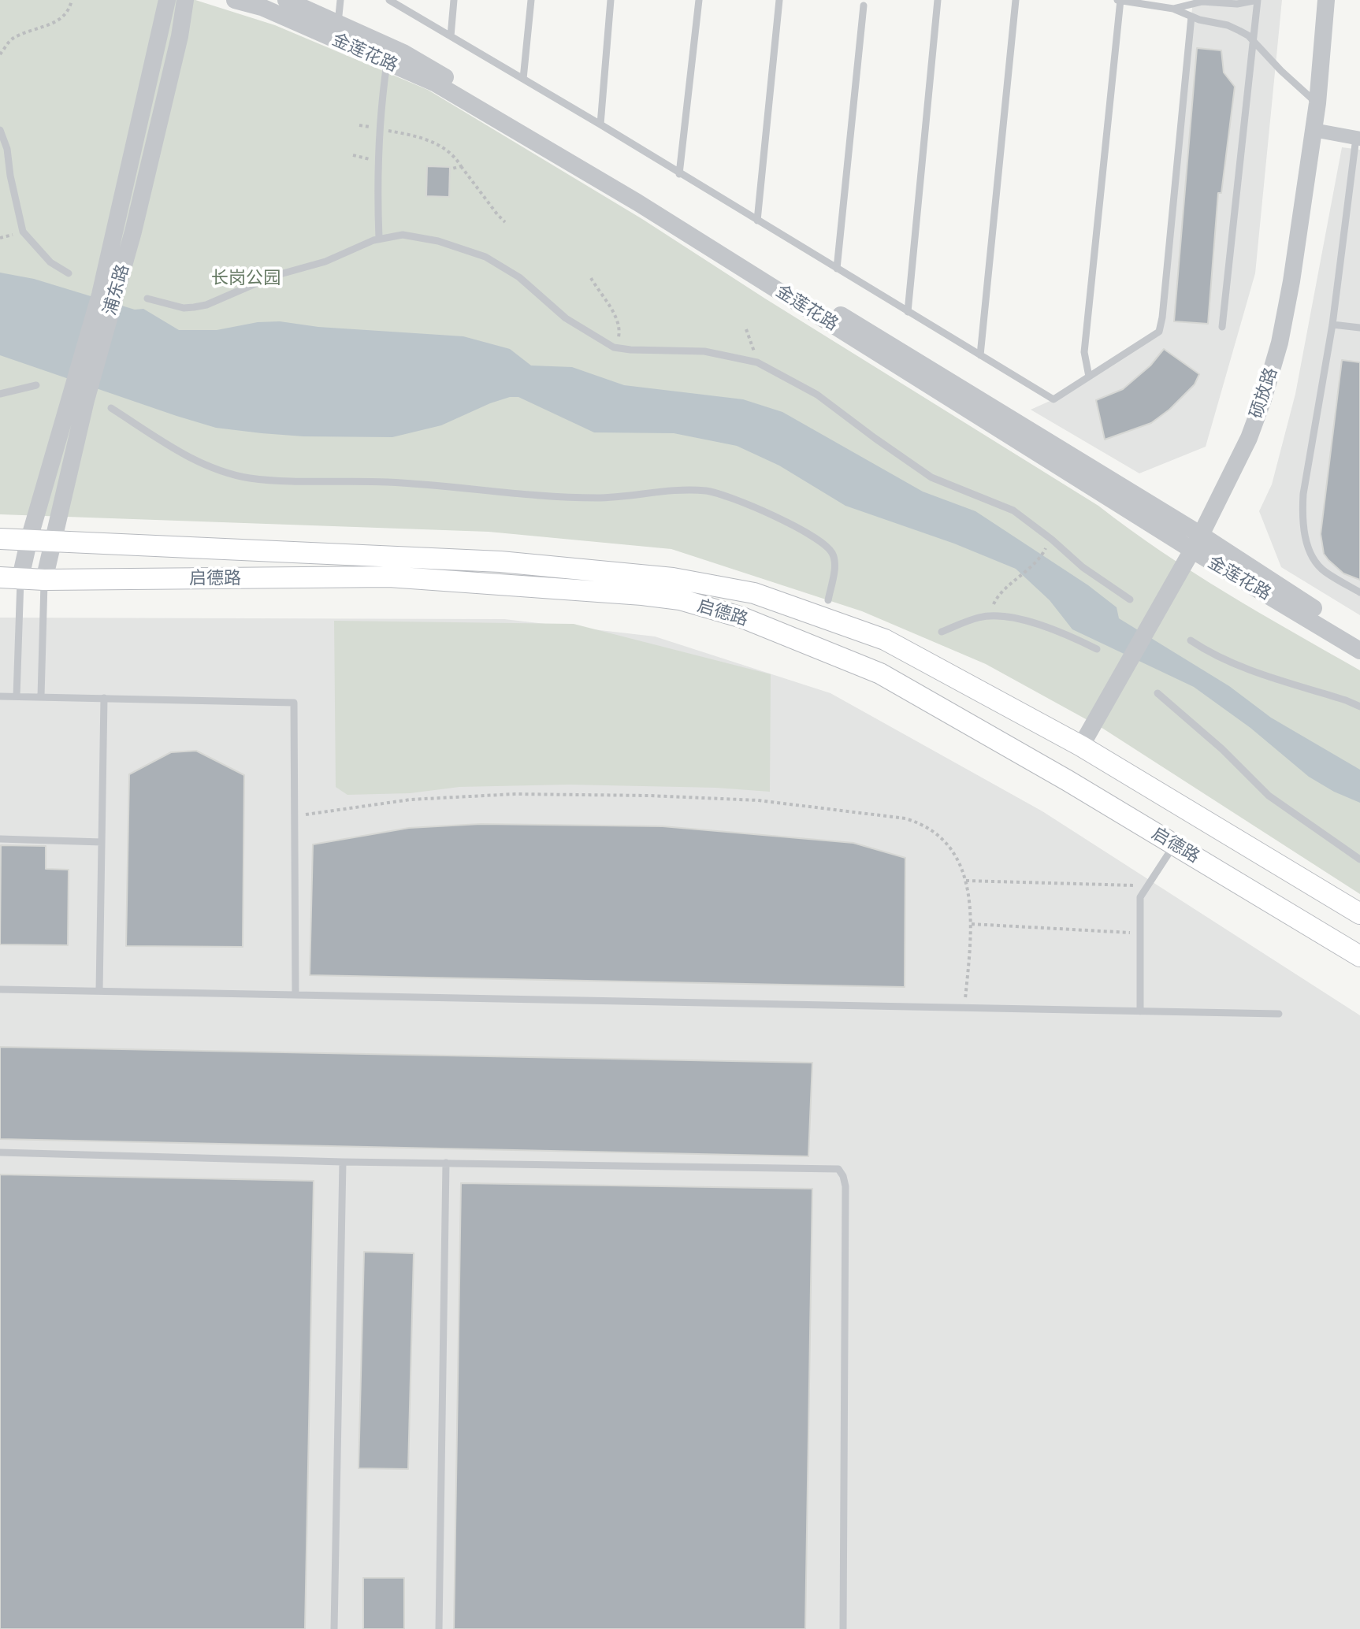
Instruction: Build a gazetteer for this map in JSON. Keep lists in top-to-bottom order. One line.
{"streets":{"main road":["启德路"],"street":["金莲花路","浦东路","硕放路"]},"crossings":[["金莲花路","硕放路"],["浦东路","启德路"],["硕放路","启德路"]],"parks":["长岗公园"]}
